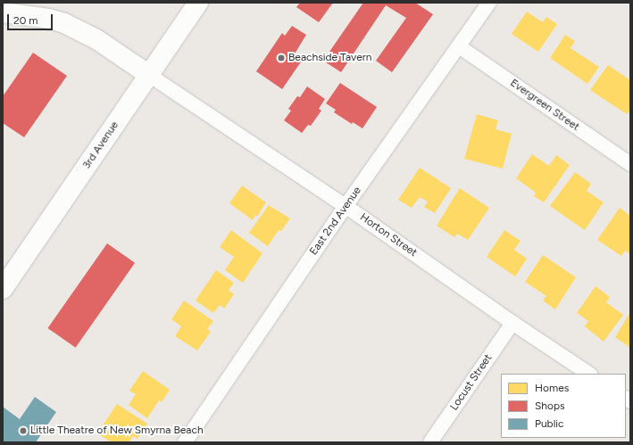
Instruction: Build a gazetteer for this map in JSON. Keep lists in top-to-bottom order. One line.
{"streets":{"main road":["3rd Avenue"],"street":["Evergreen Street","East 2nd Avenue","Horton Street","Locust Street"]},"crossings":[["Evergreen Street","East 2nd Avenue"],["3rd Avenue","Horton Street"],["East 2nd Avenue","Horton Street"],["Horton Street","Locust Street"]],"places":["Beachside Tavern","Little Theatre of New Smyrna Beach"],"legend":["Homes","Shops","Public"],"scale_bar":"20 m"}
